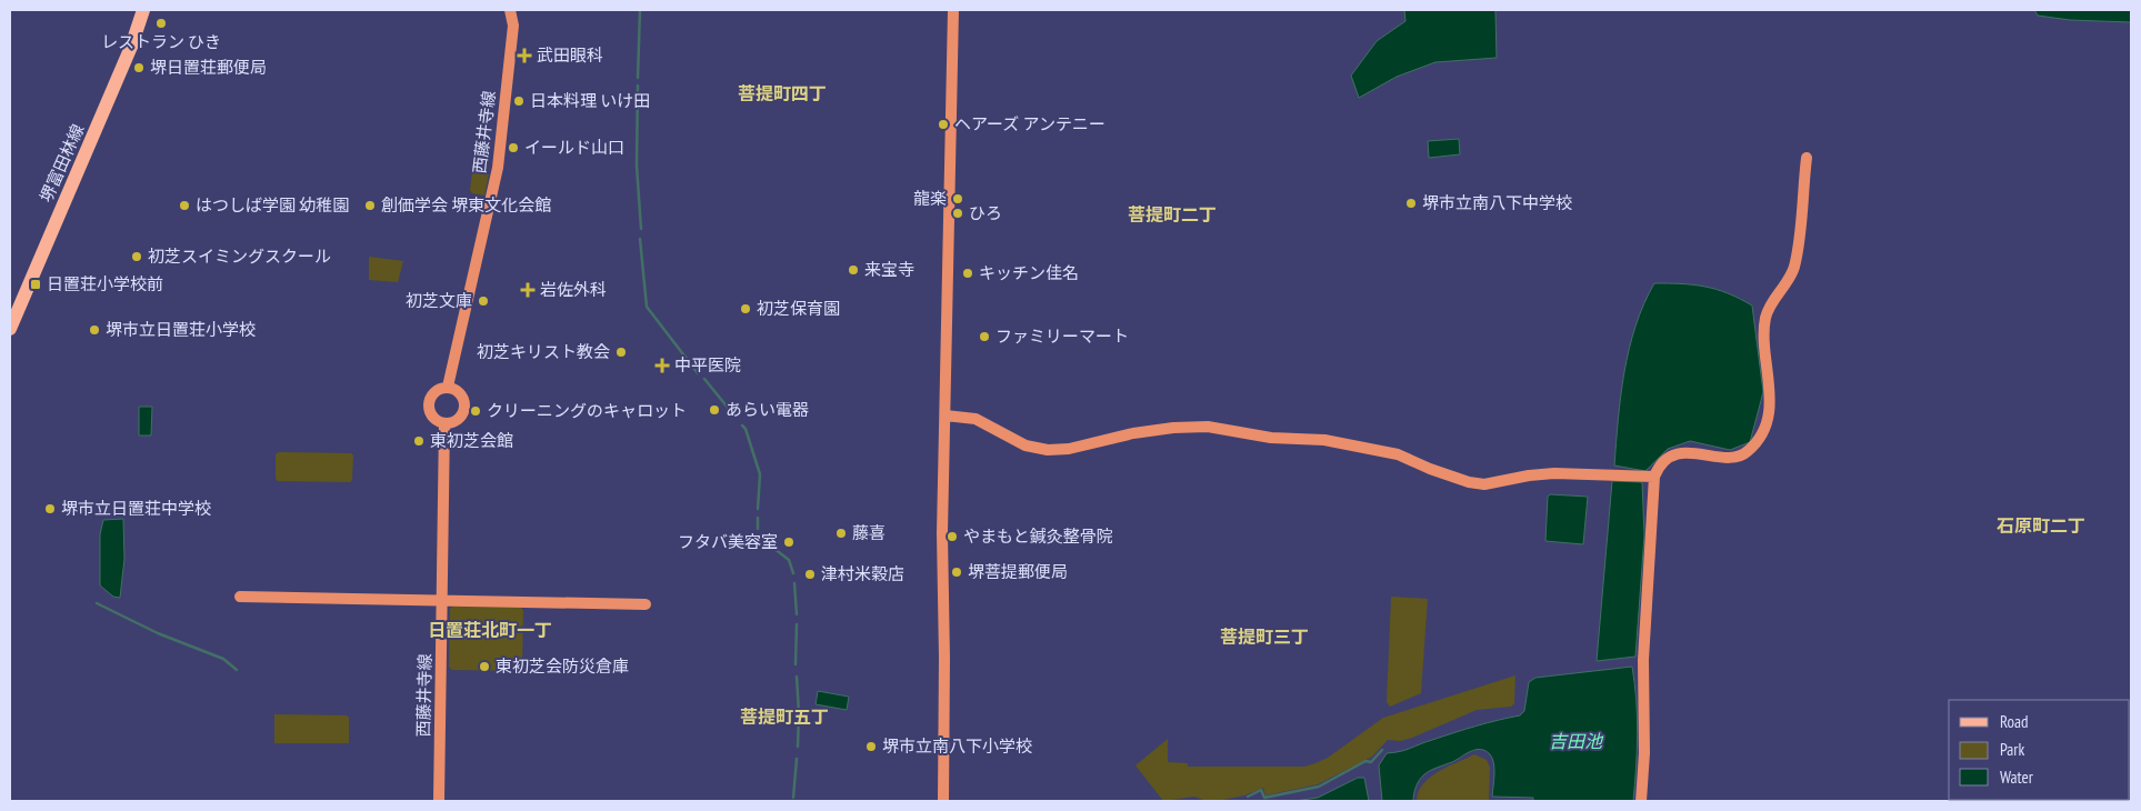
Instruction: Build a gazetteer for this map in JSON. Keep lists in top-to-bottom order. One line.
{"streets":{"main road":["堺富田林線"],"street":["西藤井寺線"]},"districts":["菩提町四丁","菩提町二丁","石原町二丁","日置荘北町一丁","菩提町三丁","菩提町五丁"],"water":["吉田池"],"places":{"other":["レストラン ひき","堺日置荘郵便局","日本料理 いけ田","ヘアーズ アンテニー","イールド山口","龍楽","堺市立南八下中学校","はつしば学園 幼稚園","創価学会 堺東文化会館","ひろ","初芝スイミングスクール","来宝寺","キッチン佳名","初芝文庫","初芝保育園","堺市立日置荘小学校","ファミリーマート","初芝キリスト教会","あらい電器","クリーニングのキャロット","東初芝会館","堺市立日置荘中学校","藤喜","やまもと鍼灸整骨院","フタバ美容室","堺菩提郵便局","津村米穀店","東初芝会防災倉庫","堺市立南八下小学校"],"health":["武田眼科","岩佐外科","中平医院"],"transit":["日置荘小学校前"]},"legend":["Road","Park","Water"]}
